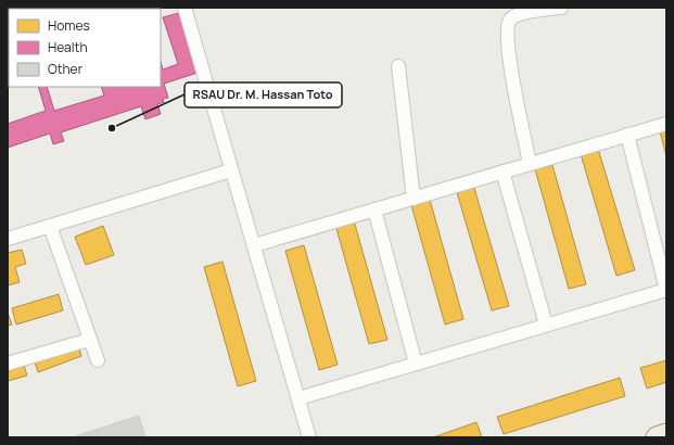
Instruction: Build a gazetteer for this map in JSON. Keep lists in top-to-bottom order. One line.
{"places":["RSAU Dr. M. Hassan Toto"],"legend":["Homes","Health","Other"]}
